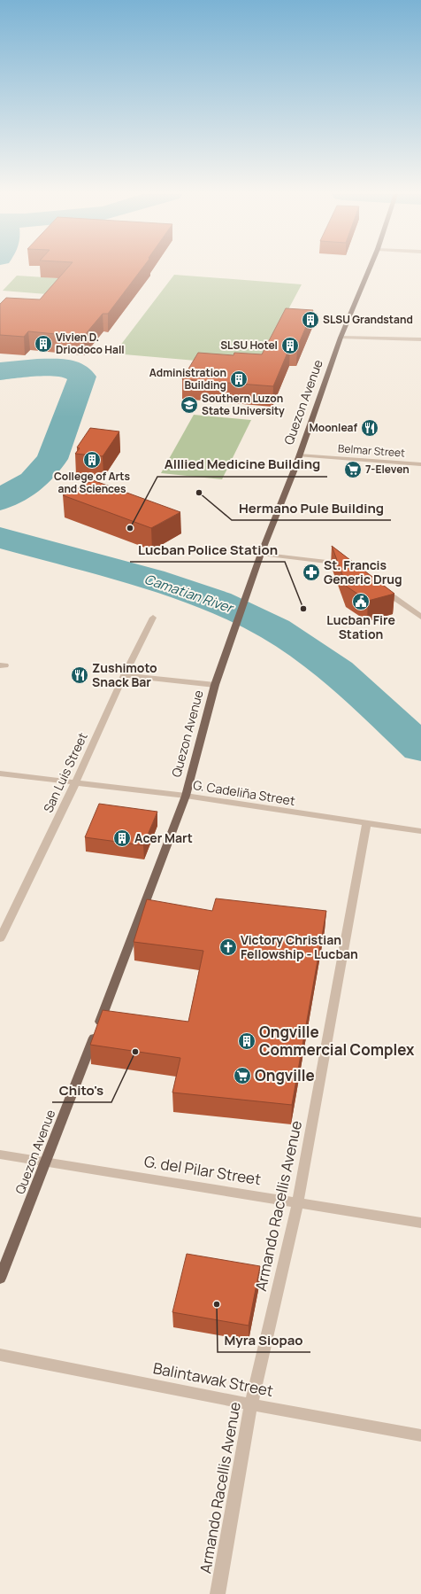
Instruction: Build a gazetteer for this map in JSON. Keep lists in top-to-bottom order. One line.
{"streets":{"main road":["Quezon Avenue"],"street":["Belmar Street","San Luis Street","G. Cadeliña Street","G. del Pilar Street","Armando Racellis Avenue","Balintawak Street"]},"crossings":[["Quezon Avenue","Belmar Street"],["Quezon Avenue","G. Cadeliña Street"],["Quezon Avenue","G. del Pilar Street"],["San Luis Street","G. Cadeliña Street"],["G. Cadeliña Street","Armando Racellis Avenue"],["G. del Pilar Street","Armando Racellis Avenue"],["Armando Racellis Avenue","Balintawak Street"]],"water":["Camatian River"],"places":{"building":["SLSU Grandstand","Vivien D. Driodoco Hall","SLSU Hotel","Administration Building","College of Arts and Sciences","Acer Mart","Ongville Commercial Complex"],"school or university":["Southern Luzon State University"],"restaurant":["Moonleaf","Zushimoto Snack Bar"],"supermarket":["7-Eleven","Ongville"],"other":["Hermano Pule Building","Alllied Medicine Building","Lucban Police Station","Chito's","Myra Siopao"],"pharmacy":["St. Francis Generic Drug"],"public building":["Lucban Fire Station"],"church":["Victory Christian Fellowship - Lucban"]}}
